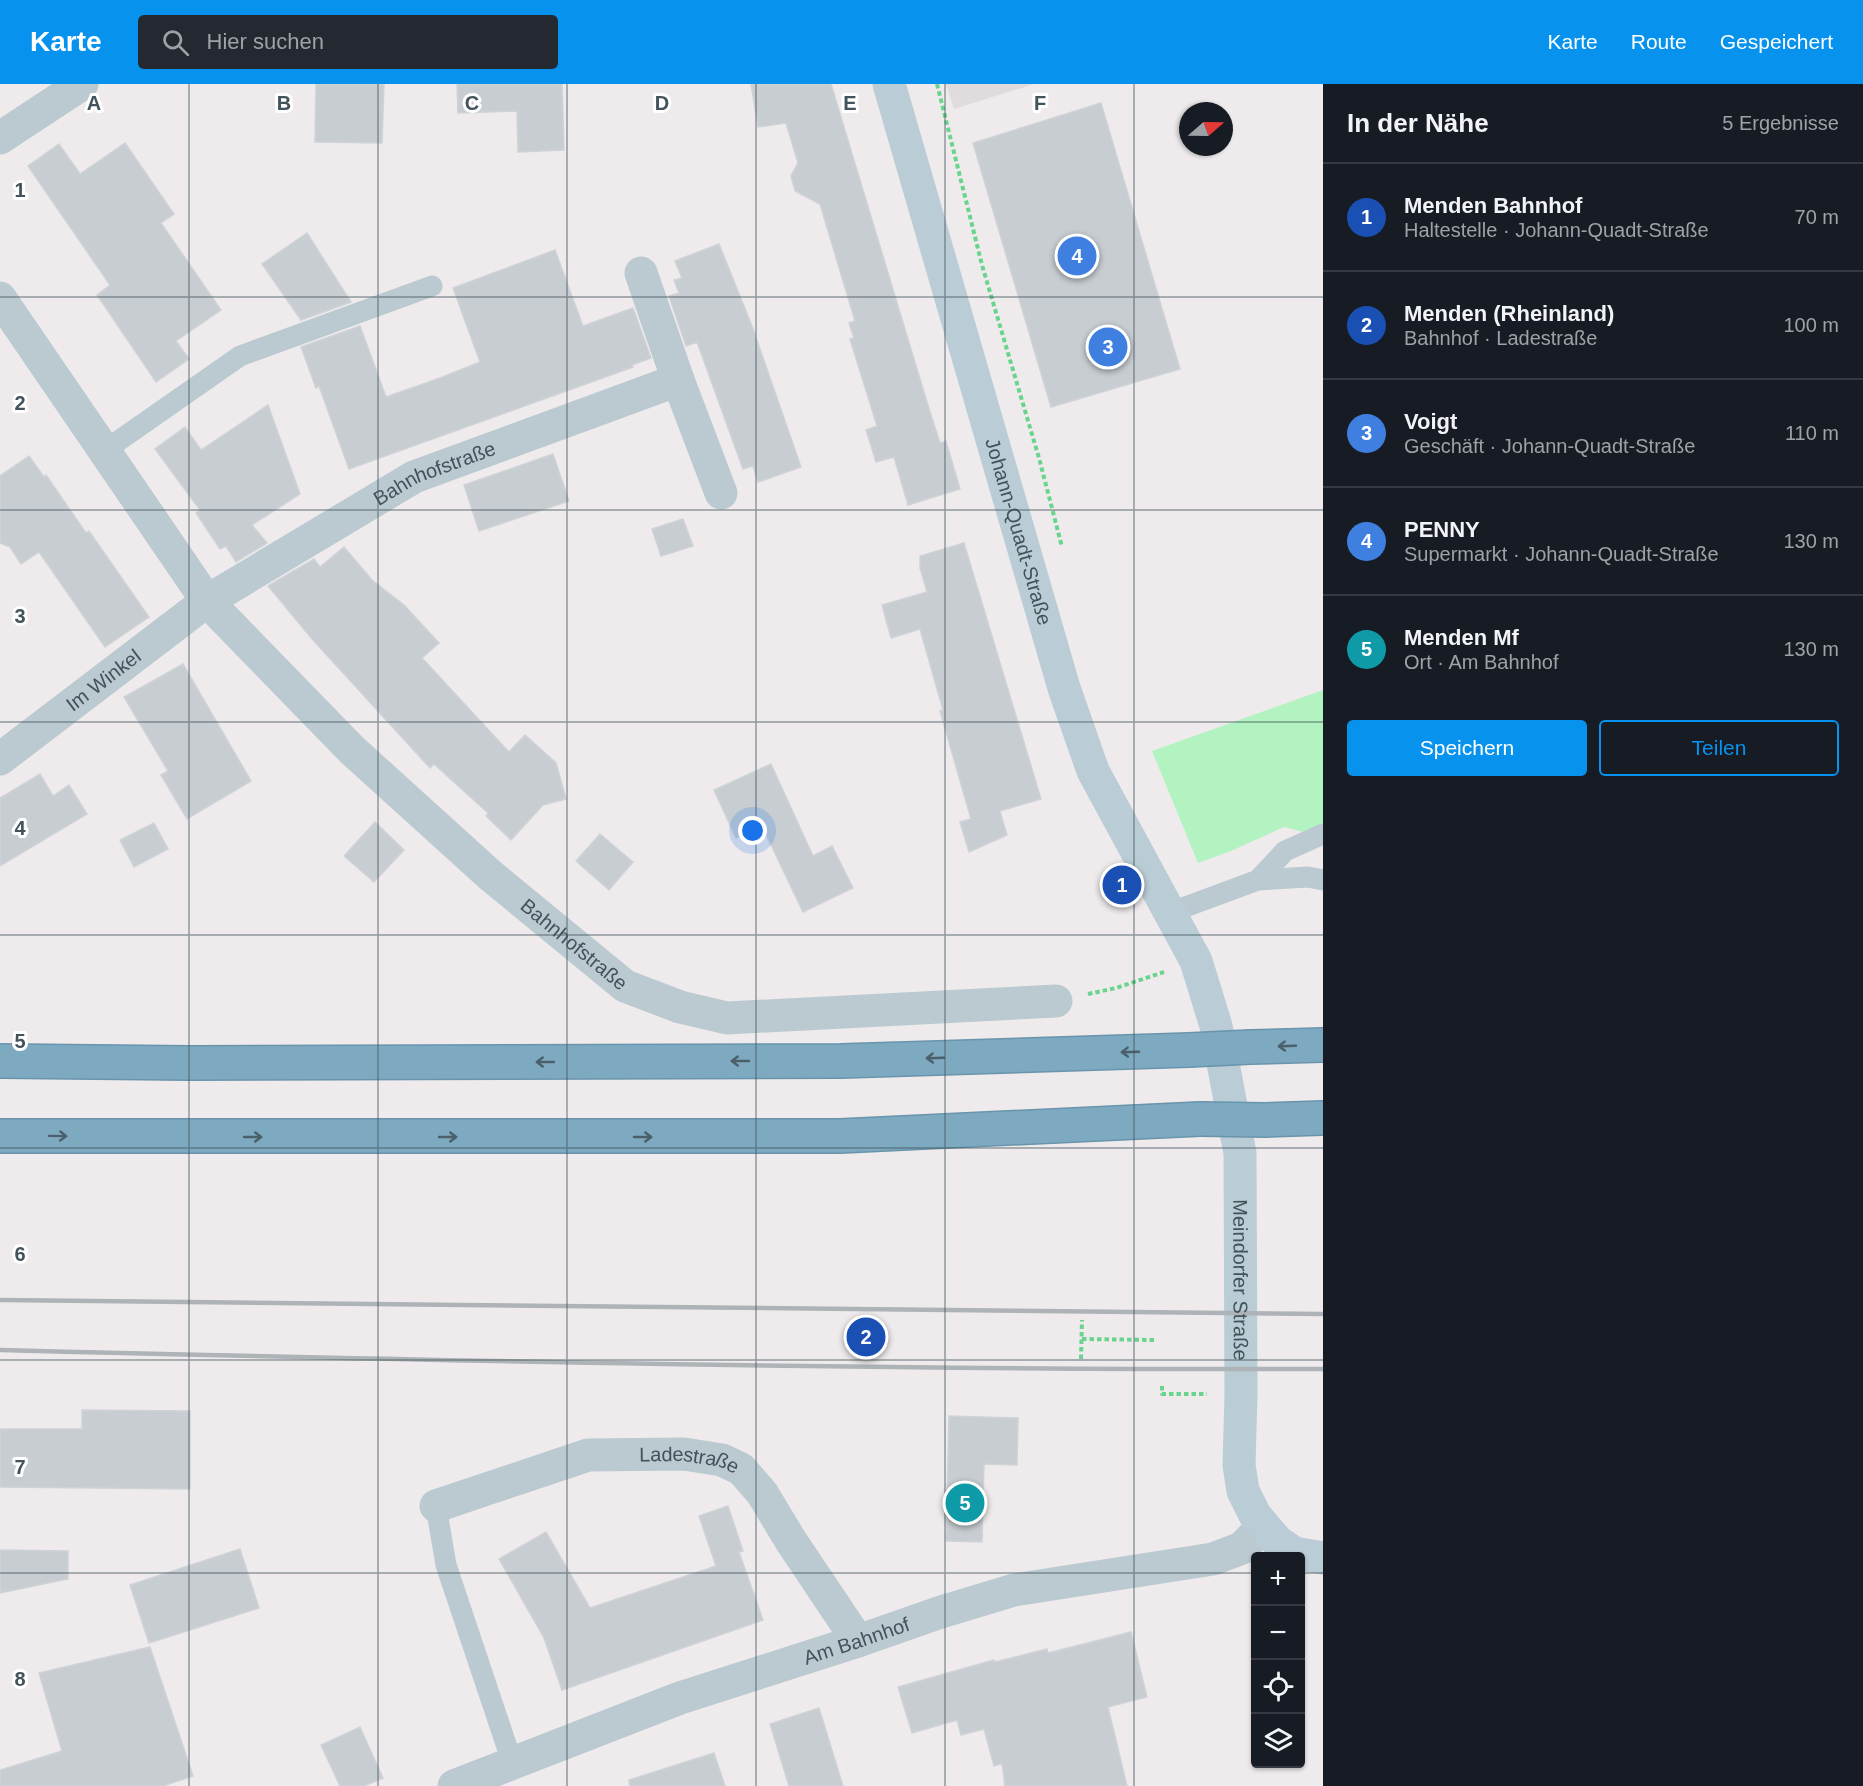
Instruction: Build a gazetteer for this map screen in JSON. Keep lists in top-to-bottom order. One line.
{"streets":{"main road":["Johann-Quadt-Straße","Meindorfer Straße"],"street":["Bahnhofstraße","Im Winkel","Ladestraße","Am Bahnhof"]},"crossings":[["Bahnhofstraße","Im Winkel"],["Johann-Quadt-Straße","Meindorfer Straße"],["Meindorfer Straße","Am Bahnhof"],["Ladestraße","Am Bahnhof"]],"north":"right","page":{"header":"Karte","search":"Hier suchen","nav":["Karte","Route","Gespeichert"],"heading":["In der Nähe","5 Ergebnisse"],"list":[{"mark":"1","name":"Menden Bahnhof","note":"Haltestelle · Johann-Quadt-Straße","value":"70 m"},{"mark":"2","name":"Menden (Rheinland)","note":"Bahnhof · Ladestraße","value":"100 m"},{"mark":"3","name":"Voigt","note":"Geschäft · Johann-Quadt-Straße","value":"110 m"},{"mark":"4","name":"PENNY","note":"Supermarkt · Johann-Quadt-Straße","value":"130 m"},{"mark":"5","name":"Menden Mf","note":"Ort · Am Bahnhof","value":"130 m"}],"pins":["4","3","1","2","5"],"buttons":["Speichern","Teilen"],"map_buttons":["+","−"]},"grid":{"columns":["A","B","C","D","E","F"],"rows":["1","2","3","4","5","6","7","8"]}}
